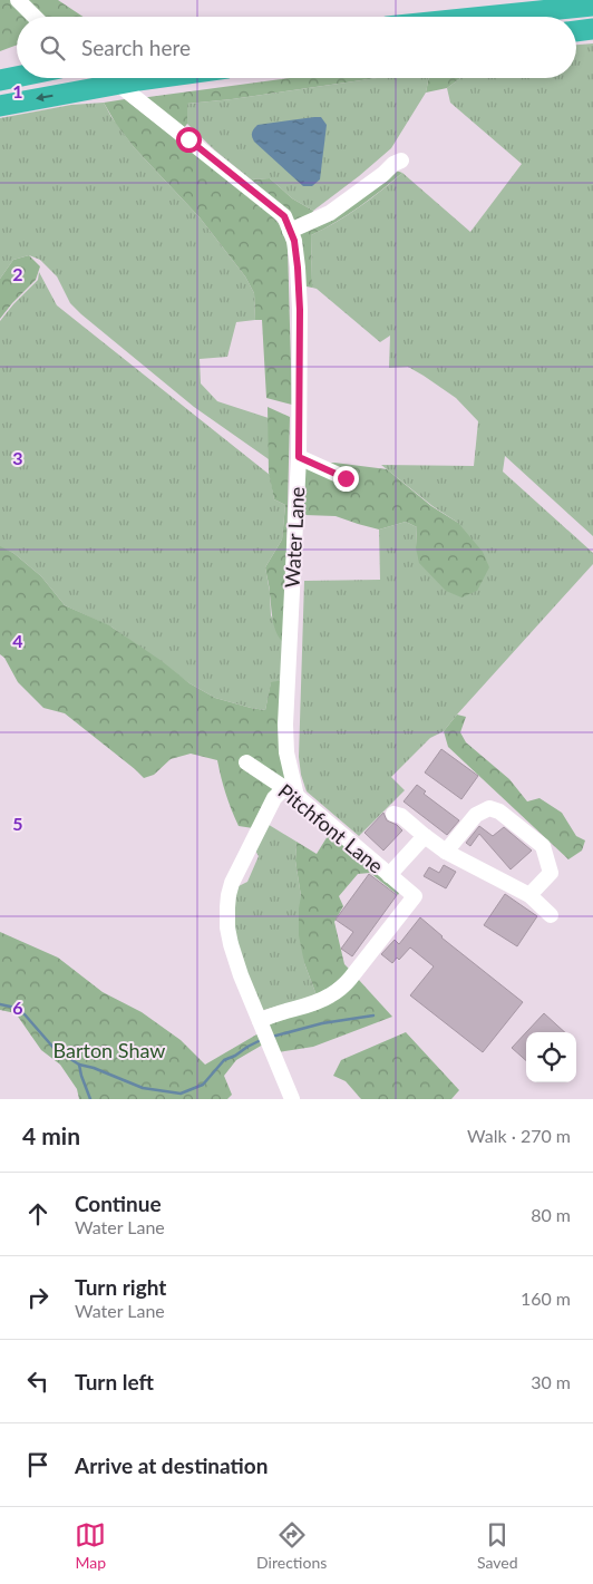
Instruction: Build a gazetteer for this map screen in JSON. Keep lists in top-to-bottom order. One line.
{"streets":{"lane":["Water Lane","Pitchfont Lane"]},"crossings":[["Water Lane","Pitchfont Lane"]],"parks":["Barton Shaw"],"page":{"search":"Search here","heading":["4 min","Walk · 270 m"],"list":[["Continue","Water Lane","80 m"],["Turn right","Water Lane","160 m"],["Turn left","30 m"],"Arrive at destination"],"nav":["Map","Directions","Saved"]},"grid":{"rows":["1","2","3","4","5","6"]}}
